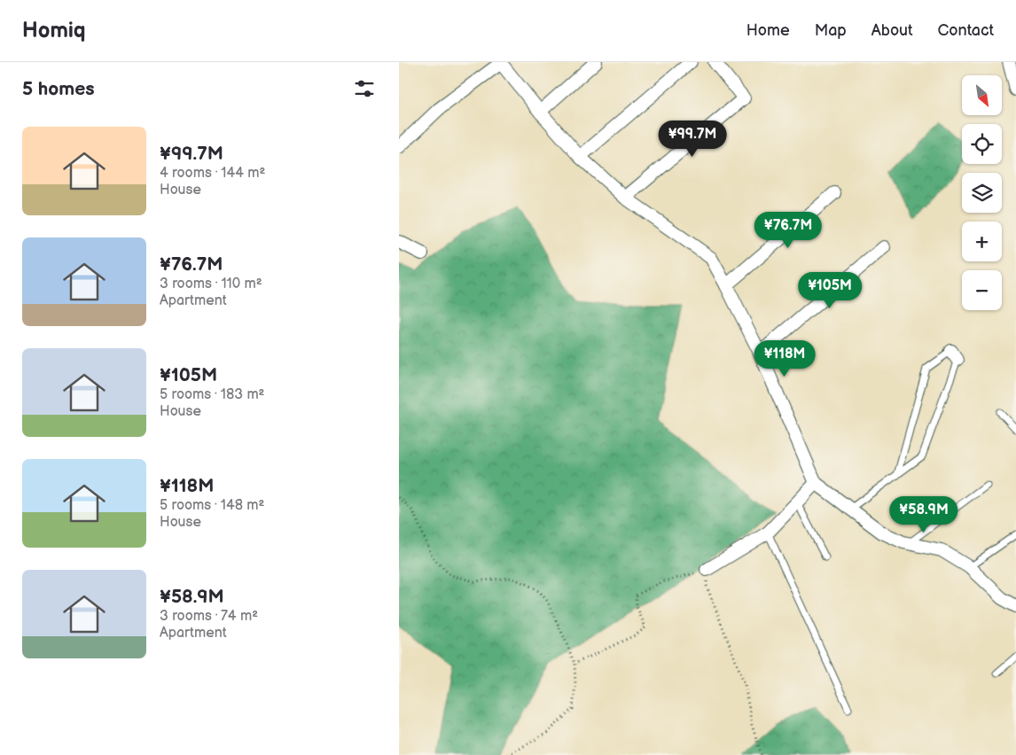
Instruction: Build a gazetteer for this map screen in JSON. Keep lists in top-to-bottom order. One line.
{"north":"bottom right","page":{"header":"Homiq","nav":["Home","Map","About","Contact"],"heading":"5 homes","map_buttons":["+","−"],"list":[{"name":"¥99.7M","note":"4 rooms · 144 m² · House"},{"name":"¥76.7M","note":"3 rooms · 110 m² · Apartment"},{"name":"¥105M","note":"5 rooms · 183 m² · House"},{"name":"¥118M","note":"5 rooms · 148 m² · House"},{"name":"¥58.9M","note":"3 rooms · 74 m² · Apartment"}],"price":["¥99.7M","¥76.7M","¥105M","¥118M","¥58.9M"]}}
